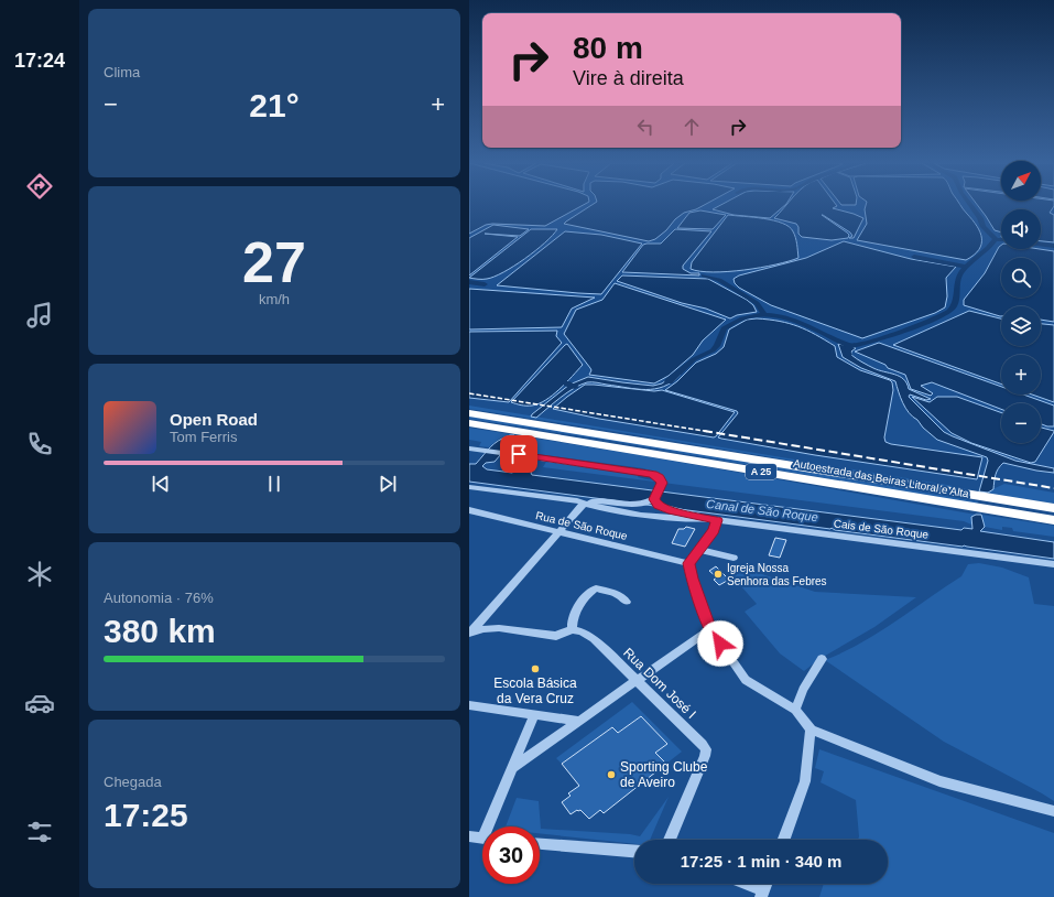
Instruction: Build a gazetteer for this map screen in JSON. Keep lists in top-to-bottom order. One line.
{"streets":{"highway":["A 25","Autoestrada das Beiras Litoral e Alta"],"street":["Rua de São Roque","Cais de São Roque","Rua Dom José I"]},"water":["Canal de São Roque"],"places":["Igreja Nossa Senhora das Febres","Escola Básica da Vera Cruz","Sporting Clube de Aveiro"],"north":"top right","page":{"tabs":"17:24","tile":["Clima",["27","km/h"],["Autonomia · 76%","380 km"],["Chegada","17:25"]],"turn":["80 m","Vire à direita"],"heat":["−","21°","+"],"map_buttons":["+","−"],"song":["Open Road","Tom Ferris"],"limit":"30","trip":"17:25 · 1 min · 340 m"}}
